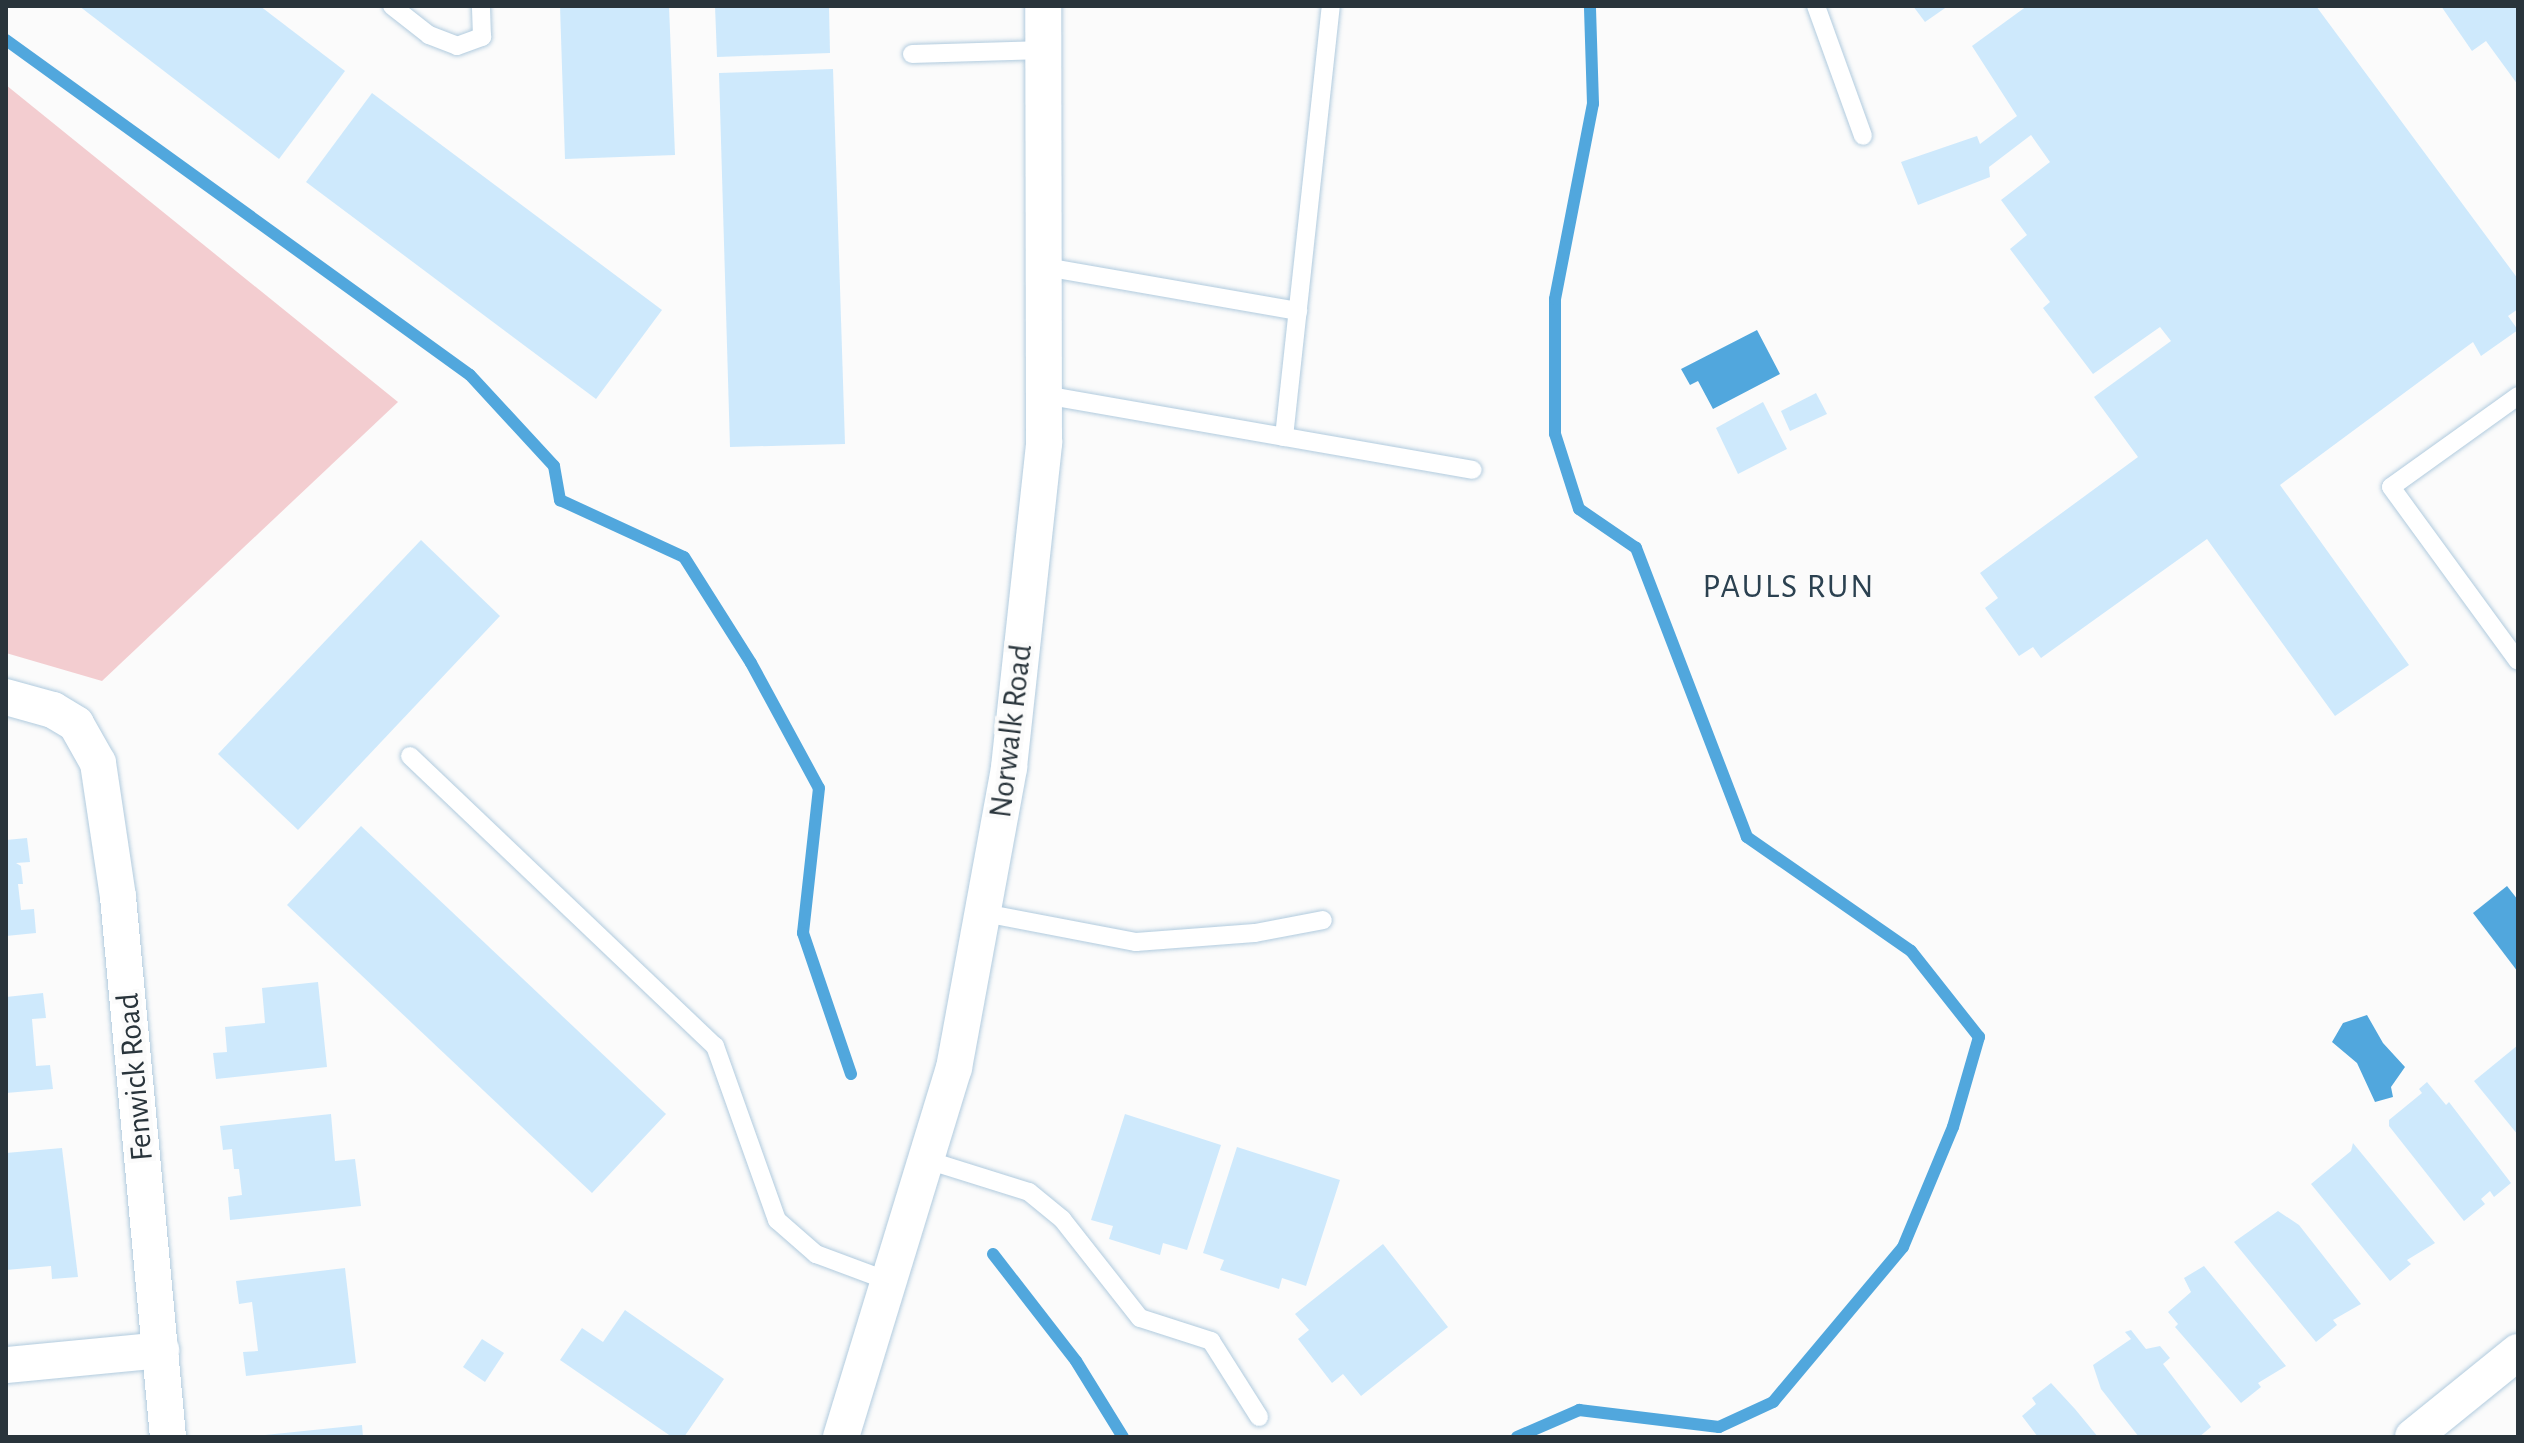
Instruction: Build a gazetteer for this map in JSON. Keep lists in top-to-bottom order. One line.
{"streets":{"street":["Norwalk Road","Fenwick Road"]},"districts":["PAULS RUN"]}
